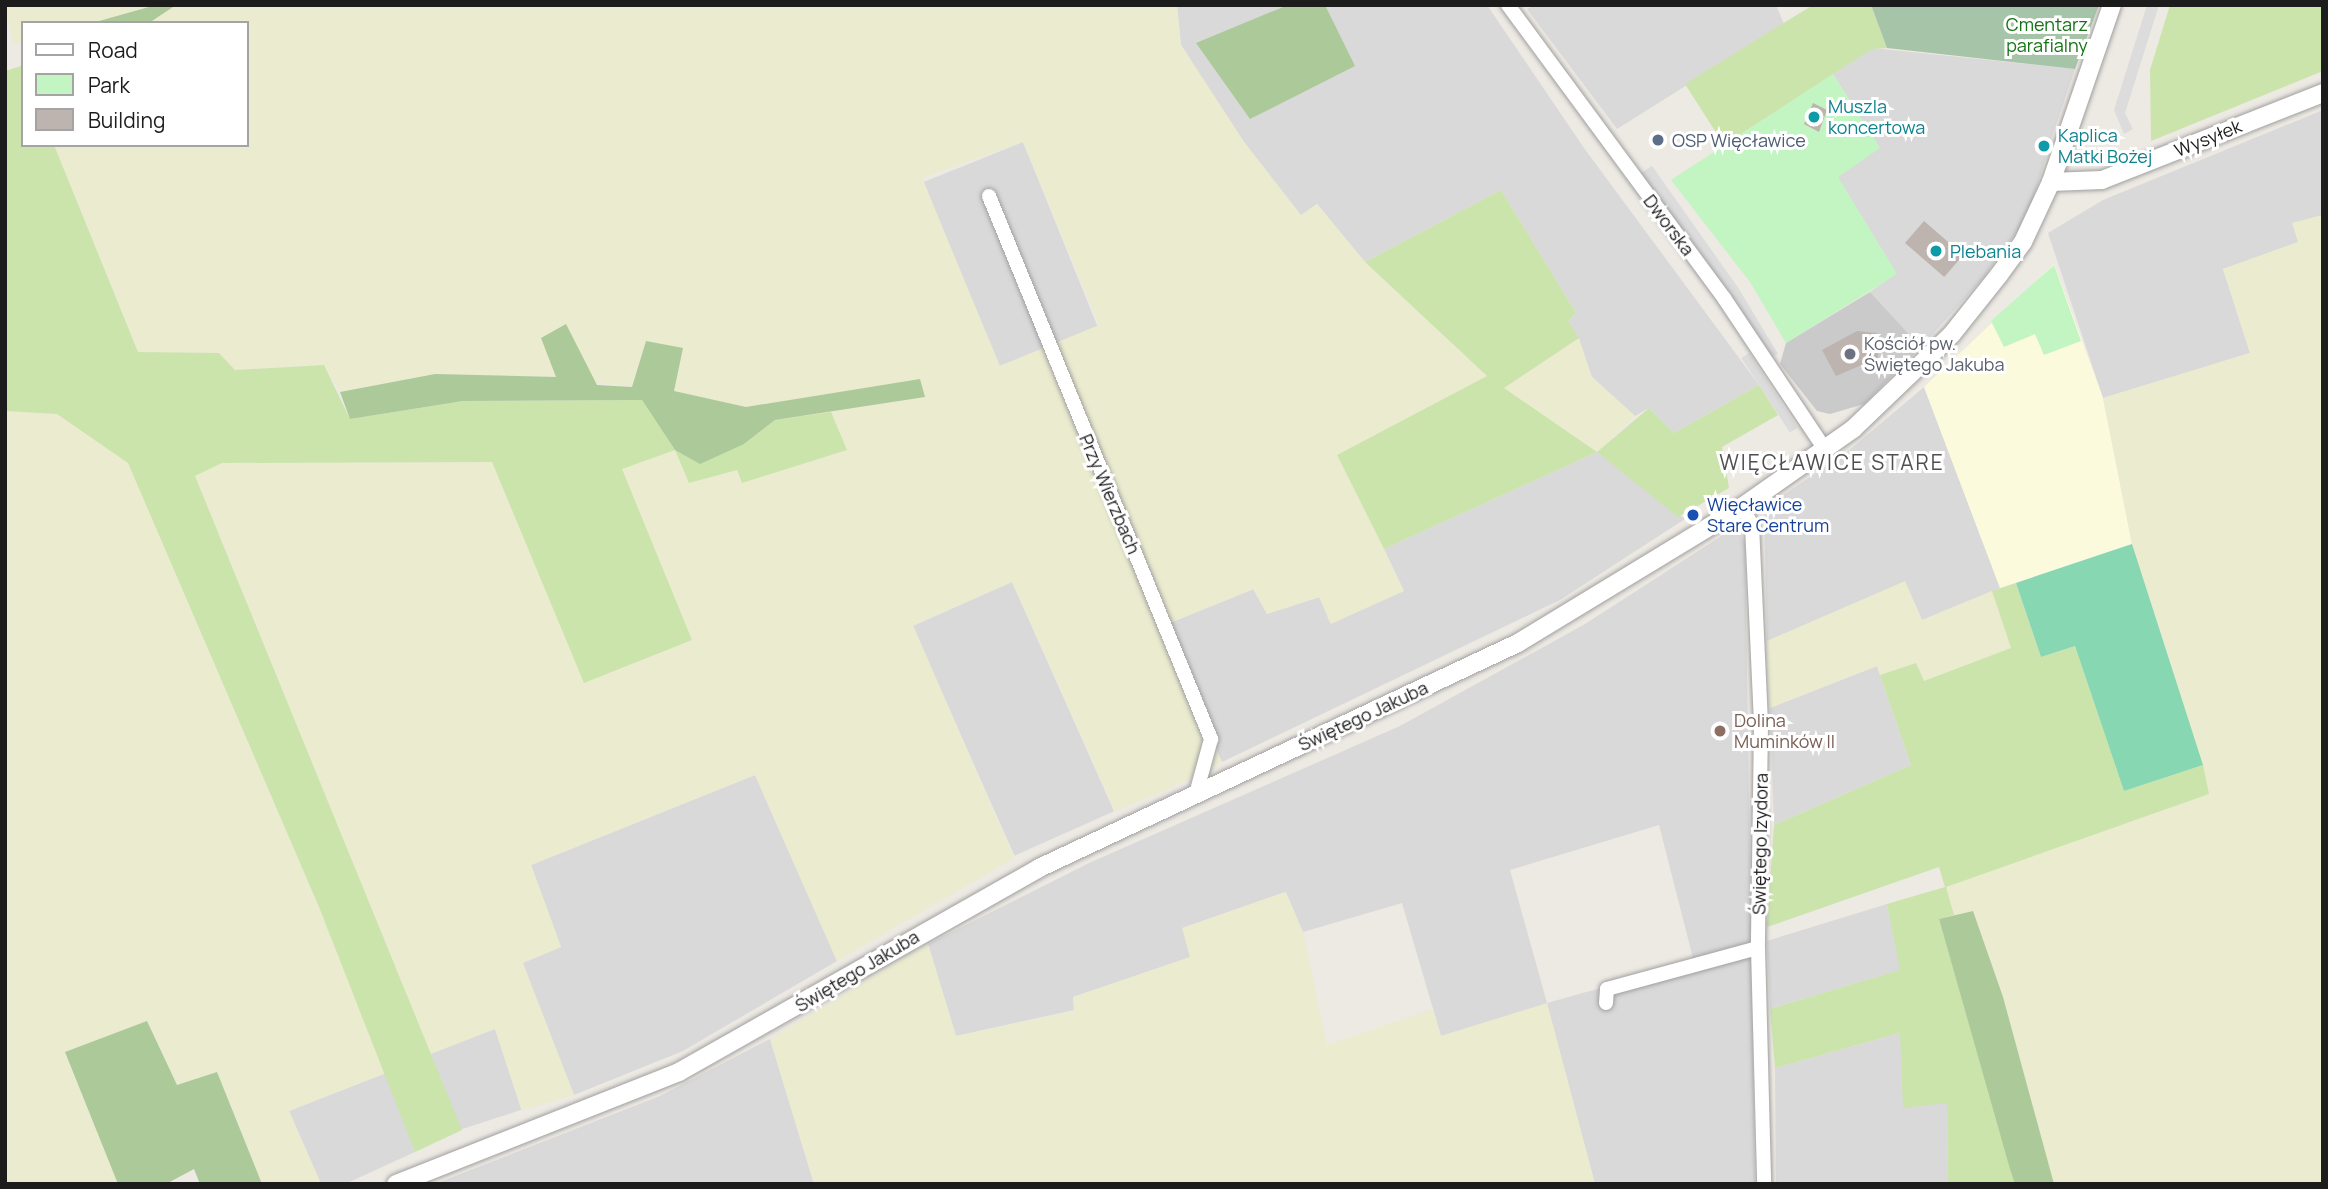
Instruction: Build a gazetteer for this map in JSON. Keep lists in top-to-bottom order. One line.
{"streets":{"street":["Wysyłek","Dworska","Przy Wierzbach","Świętego Jakuba","Świętego Izydora"]},"crossings":[["Wysyłek","Świętego Jakuba"],["Dworska","Świętego Jakuba"],["Przy Wierzbach","Świętego Jakuba"],["Świętego Jakuba","Świętego Izydora"]],"districts":["WIĘCŁAWICE STARE"],"parks":["Cmentarz parafialny"],"places":["Muszla koncertowa","OSP Więcławice","Kaplica Matki Bożej","Plebania","Kościół pw. Świętego Jakuba","Więcławice Stare Centrum","Dolina Muminków II"],"legend":["Road","Park","Building"]}
